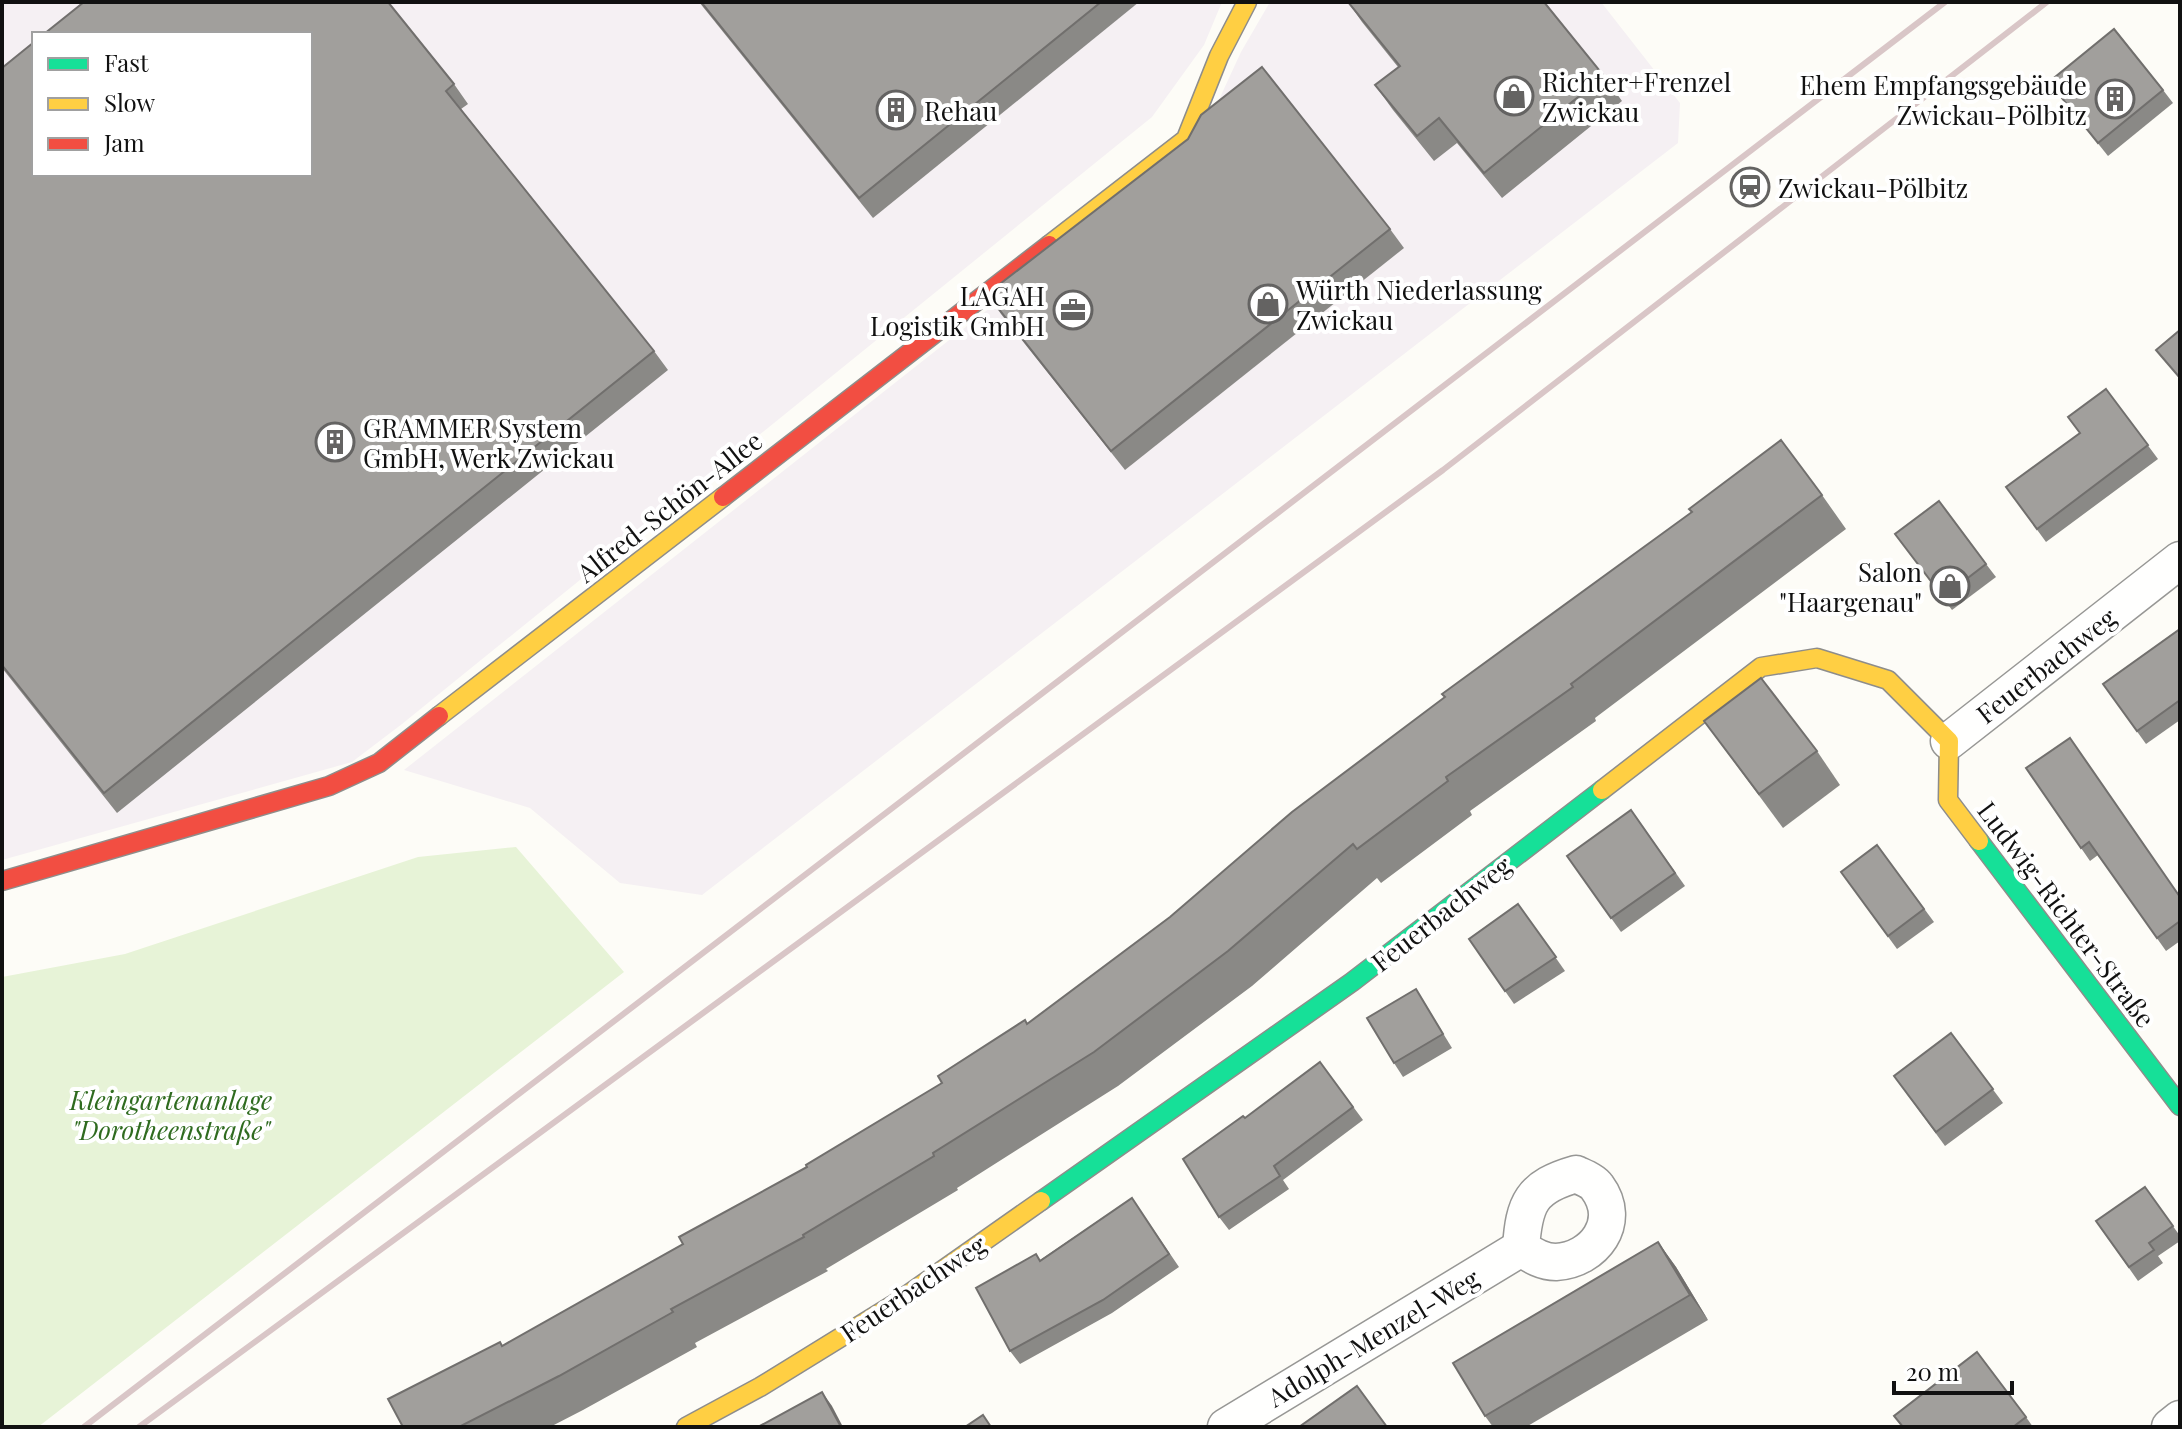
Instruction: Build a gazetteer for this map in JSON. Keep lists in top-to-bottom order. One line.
{"streets":{"street":["Alfred-Schön-Allee","Feuerbachweg","Ludwig-Richter-Straße","Adolph-Menzel-Weg"]},"crossings":[["Feuerbachweg","Ludwig-Richter-Straße"]],"parks":["Kleingartenanlage \"Dorotheenstraße\""],"places":{"shop":["Richter+Frenzel Zwickau","Würth Niederlassung Zwickau","Salon \"Haargenau\""],"building":["Ehem Empfangsgebäude Zwickau-Pölbitz","Rehau","GRAMMER System GmbH, Werk Zwickau"],"station":["Zwickau-Pölbitz"],"office":["LAGAH Logistik GmbH"]},"legend":["Fast","Slow","Jam"],"scale_bar":"20 m"}
